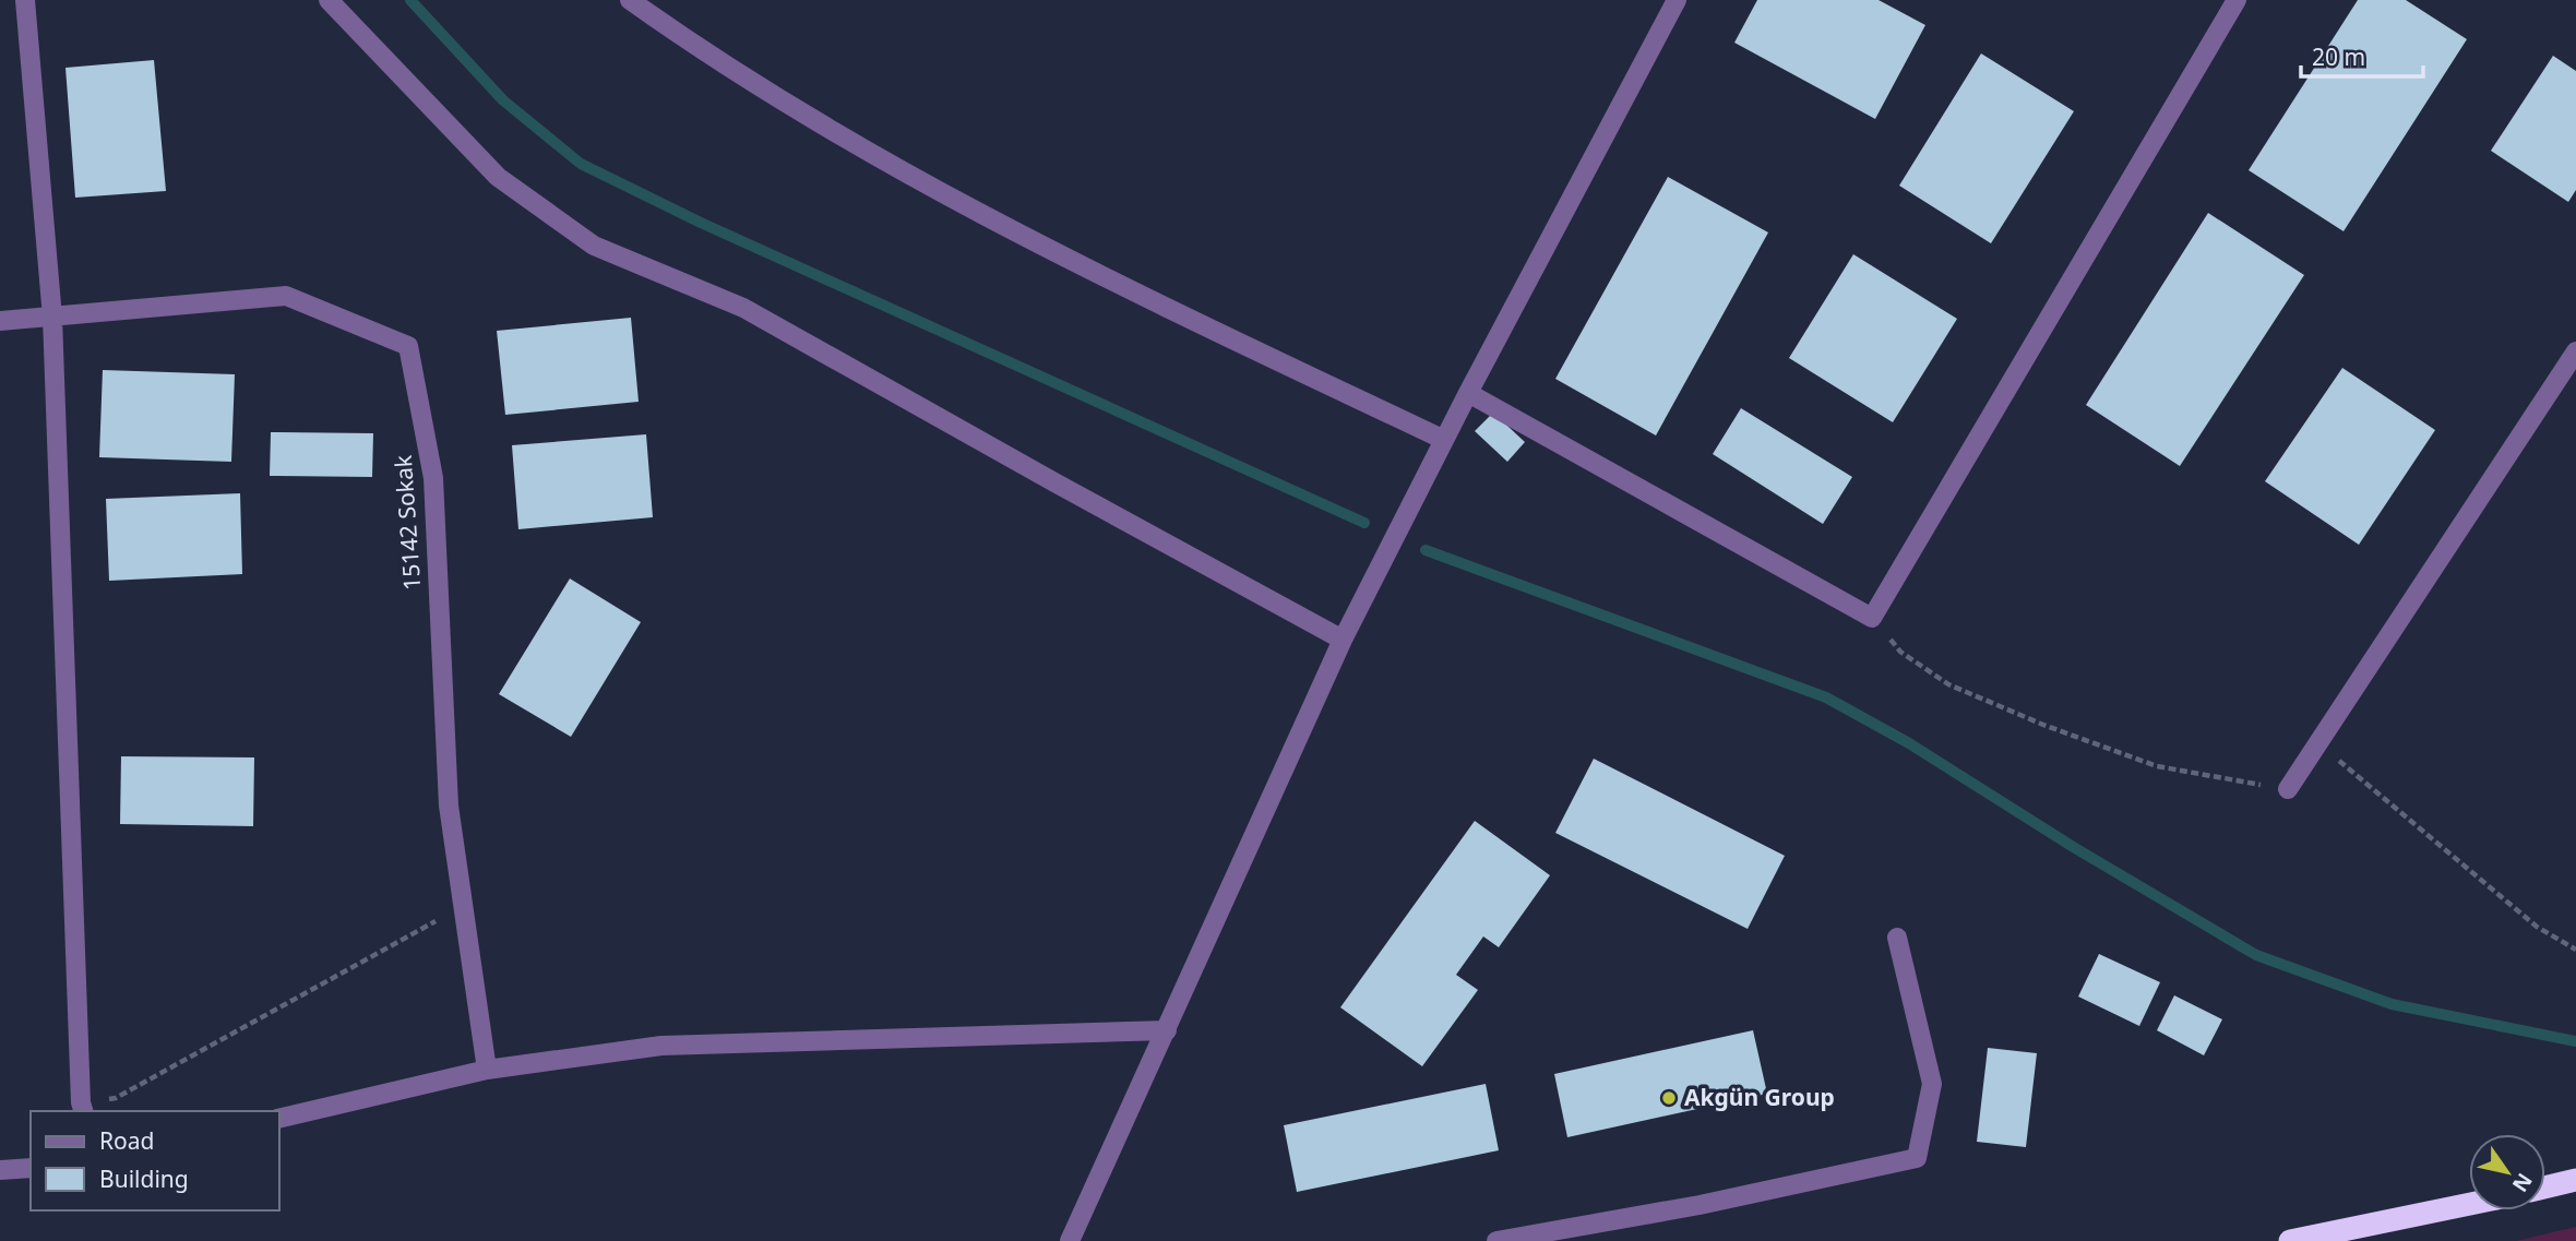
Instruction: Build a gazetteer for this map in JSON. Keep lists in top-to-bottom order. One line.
{"streets":{"street":["15142 Sokak"]},"places":["Akgün Group"],"legend":["Road","Building"],"scale_bar":"20 m","north":"bottom right"}
